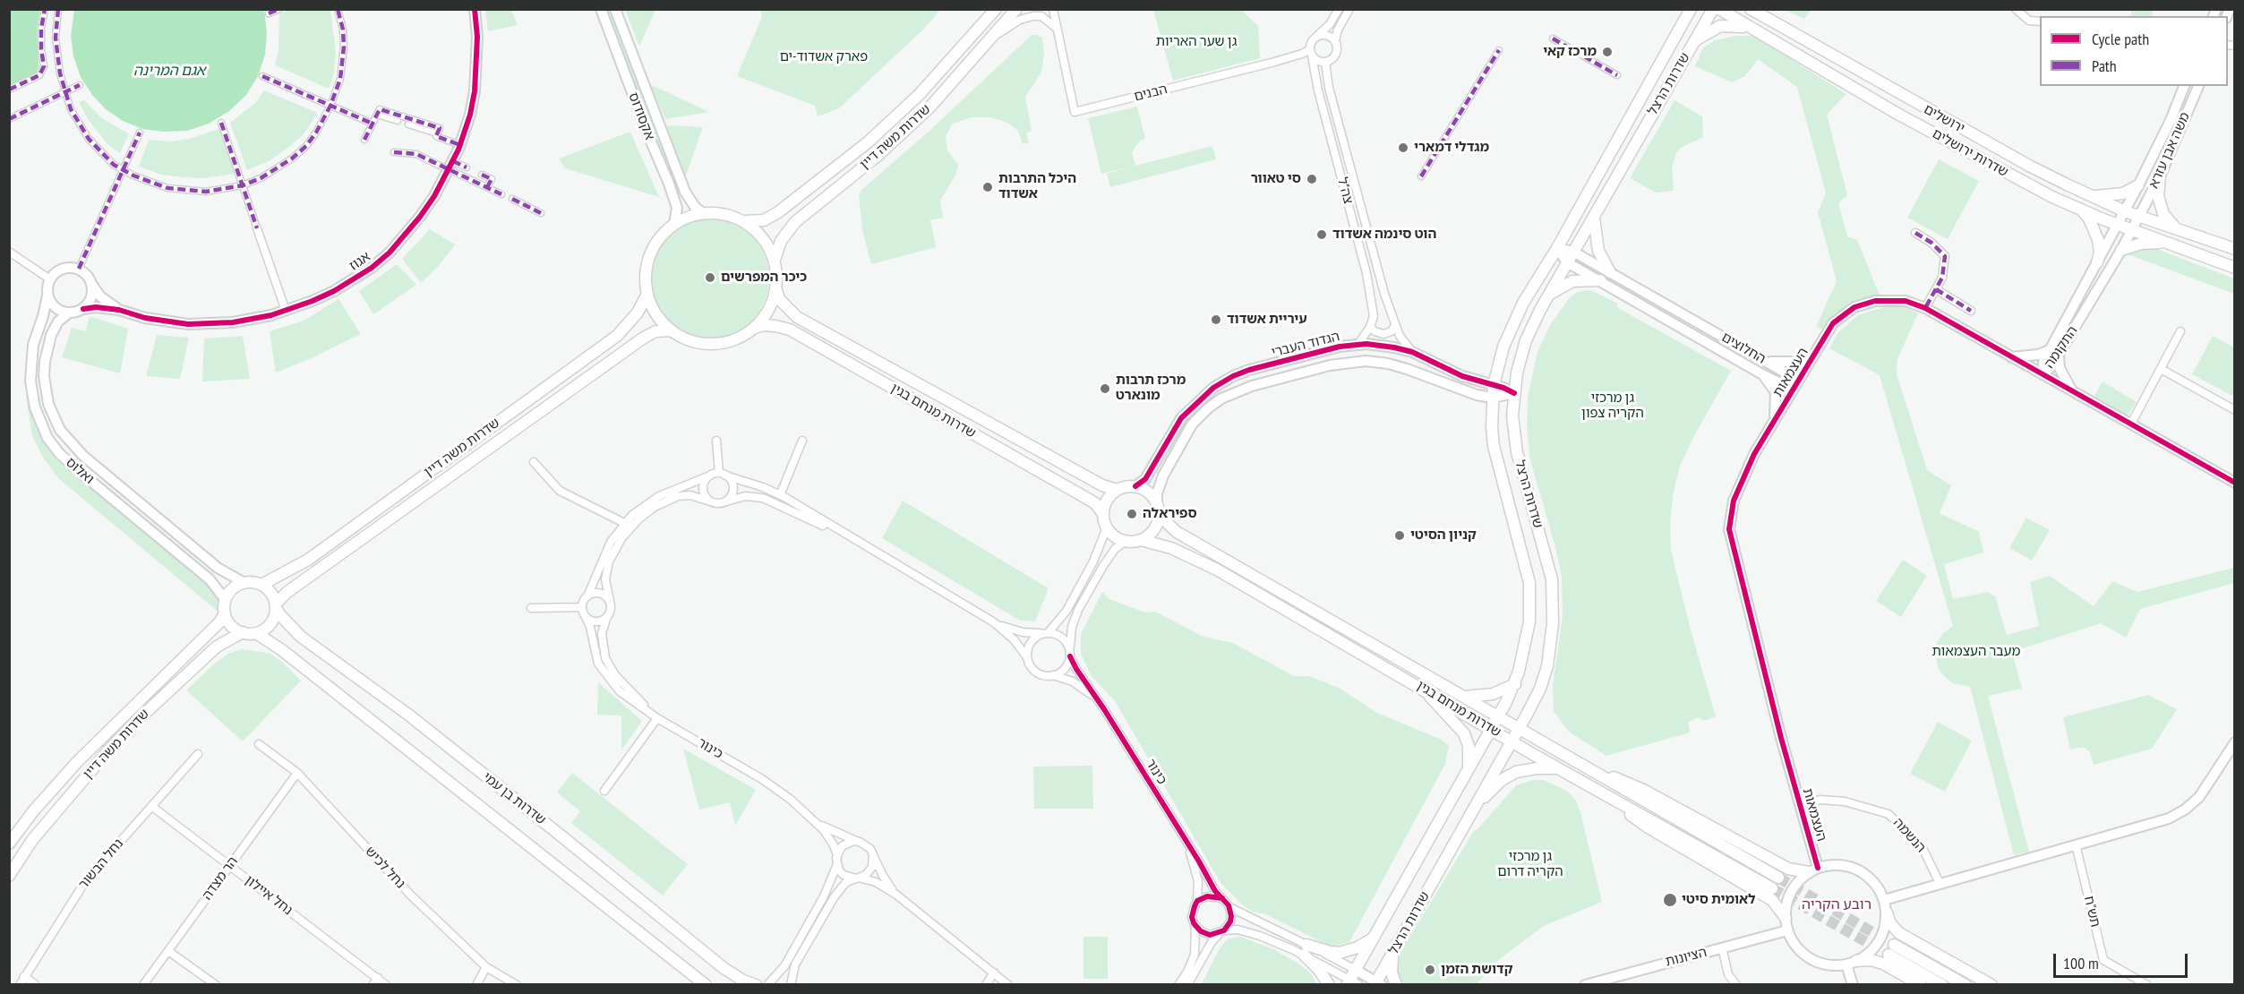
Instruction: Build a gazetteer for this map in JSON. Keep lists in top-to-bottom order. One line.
{"streets":{"main road":["שדרות הרצל","ירושלים","שדרות משה דיין","שדרות ירושלים","שדרות מנחם בגין","שדרות בן עמי"],"street":["הבנים","אקסודוס","משה אבן עזרא","צה\"ל","אגוז","הגדוד העברי","התקומה","החלוצים","העצמאות","ואלוס","כינור","הנשמה","נחל הבשור","נחל לכיש","הר מצדה","נחל איילון","תש\"ח","הציונות"]},"crossings":[["שדרות הרצל","הגדוד העברי"],["שדרות הרצל","החלוצים"],["שדרות הרצל","שדרות מנחם בגין"],["הבנים","צה\"ל"],["אקסודוס","שדרות משה דיין"],["אקסודוס","שדרות מנחם בגין"],["ירושלים","משה אבן עזרא"],["ירושלים","התקומה"],["שדרות משה דיין","שדרות מנחם בגין"],["שדרות משה דיין","ואלוס"],["שדרות משה דיין","שדרות בן עמי"],["משה אבן עזרא","התקומה"],["שדרות ירושלים","התקומה"],["צה\"ל","הגדוד העברי"],["אגוז","ואלוס"],["הגדוד העברי","שדרות מנחם בגין"],["התקומה","העצמאות"],["החלוצים","העצמאות"],["העצמאות","הנשמה"],["העצמאות","הציונות"],["ואלוס","שדרות בן עמי"],["נחל הבשור","נחל איילון"],["נחל לכיש","הר מצדה"],["הר מצדה","נחל איילון"]],"districts":["רובע הקריה"],"water":["אגם המרינה"],"parks":["גן שער האריות","פארק אשדוד-ים","גן מרכזי הקריה צפון","מעבר העצמאות","גן מרכזי הקריה דרום"],"places":["מרכז קאי","מגדלי דמארי","סי טאוור","היכל התרבות אשדוד","הוט סינמה אשדוד","כיכר המפרשים","עיריית אשדוד","מרכז תרבות מונארט","ספיראלה","קניון הסיטי","לאומית סיטי","קדושת הזמן"],"legend":["Cycle path","Path"],"scale_bar":"100 m"}
